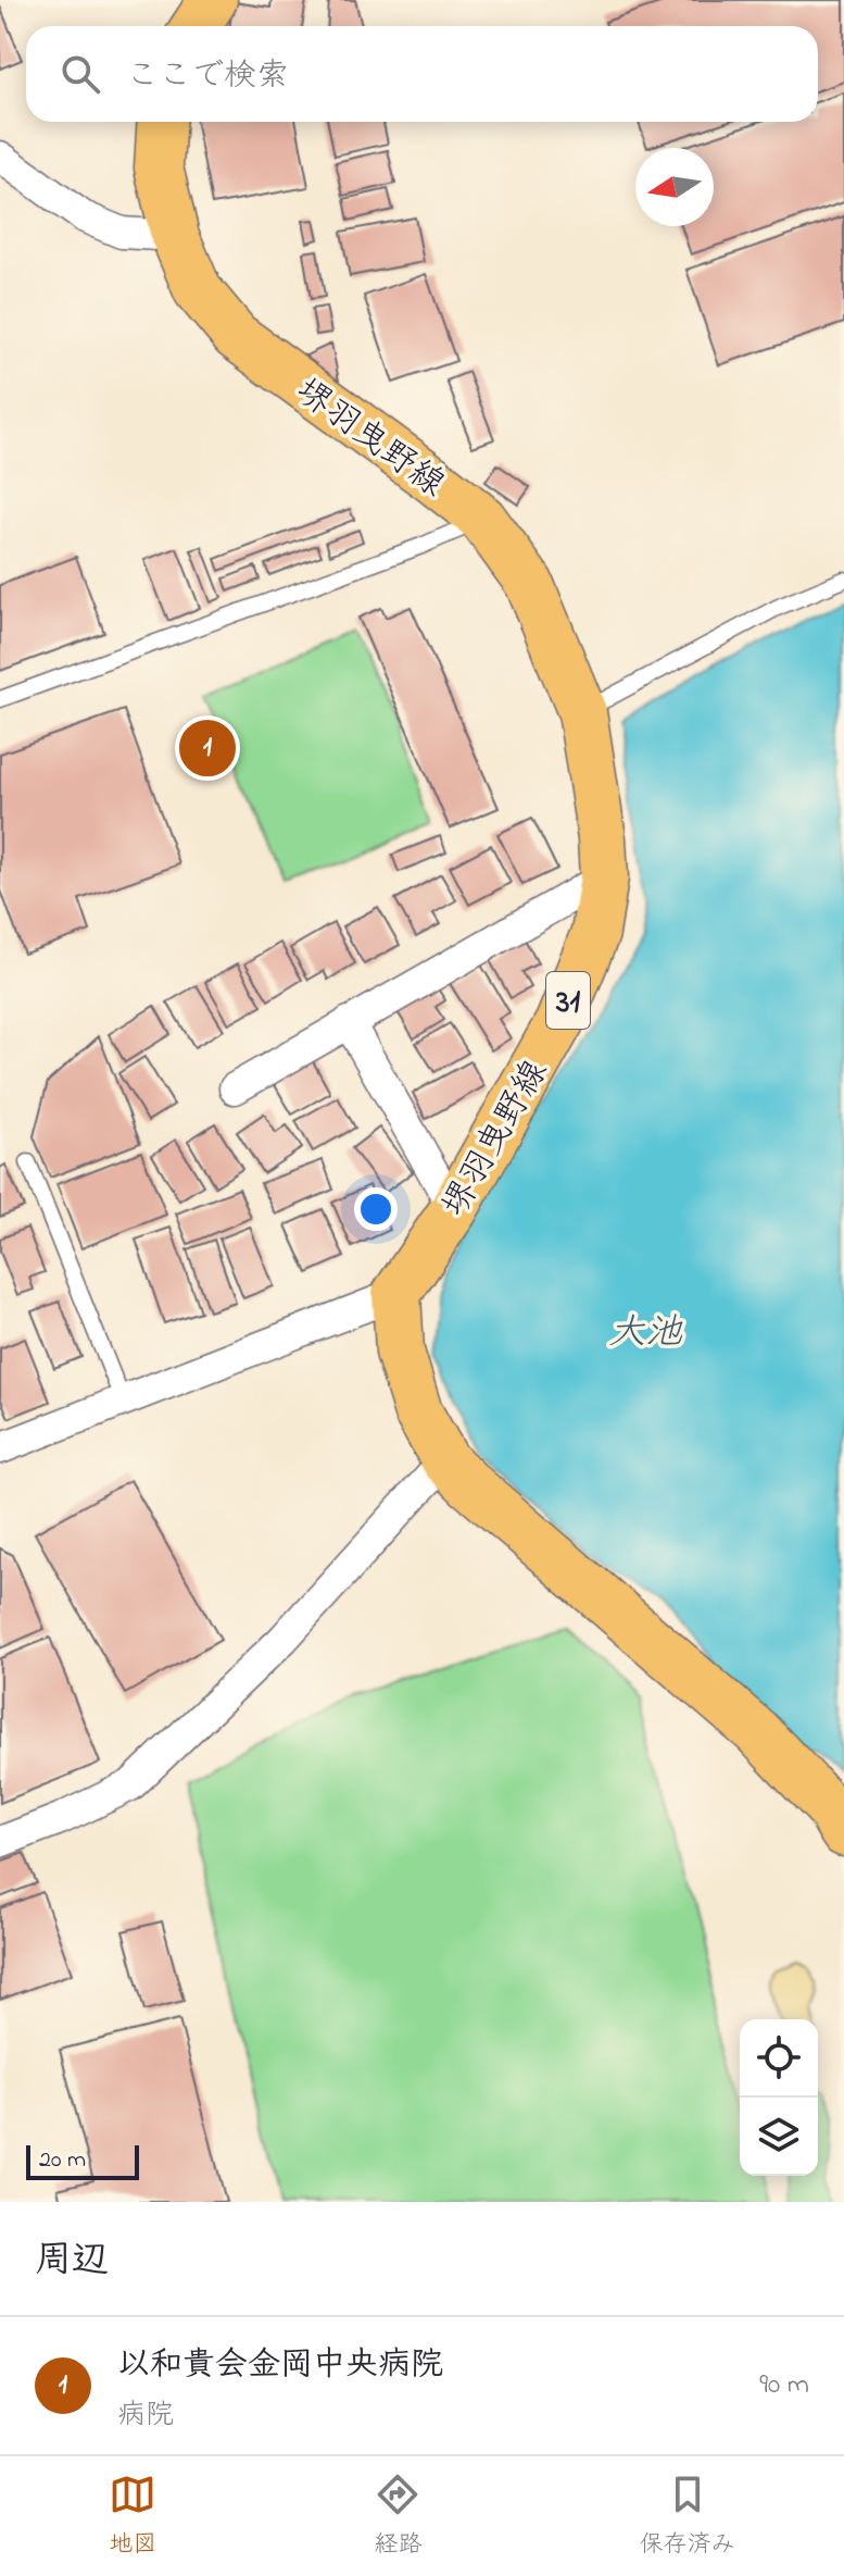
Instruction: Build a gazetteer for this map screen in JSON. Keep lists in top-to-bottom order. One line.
{"streets":{"main road":["堺羽曳野線","31"]},"water":["大池"],"scale_bar":"20 m","north":"left","page":{"search":"ここで検索","pins":"1","scale":"20 m","heading":"周辺","list":[{"mark":"1","name":"以和貴会金岡中央病院","note":"病院","value":"90 m"}],"nav":["地図","経路","保存済み"]}}
